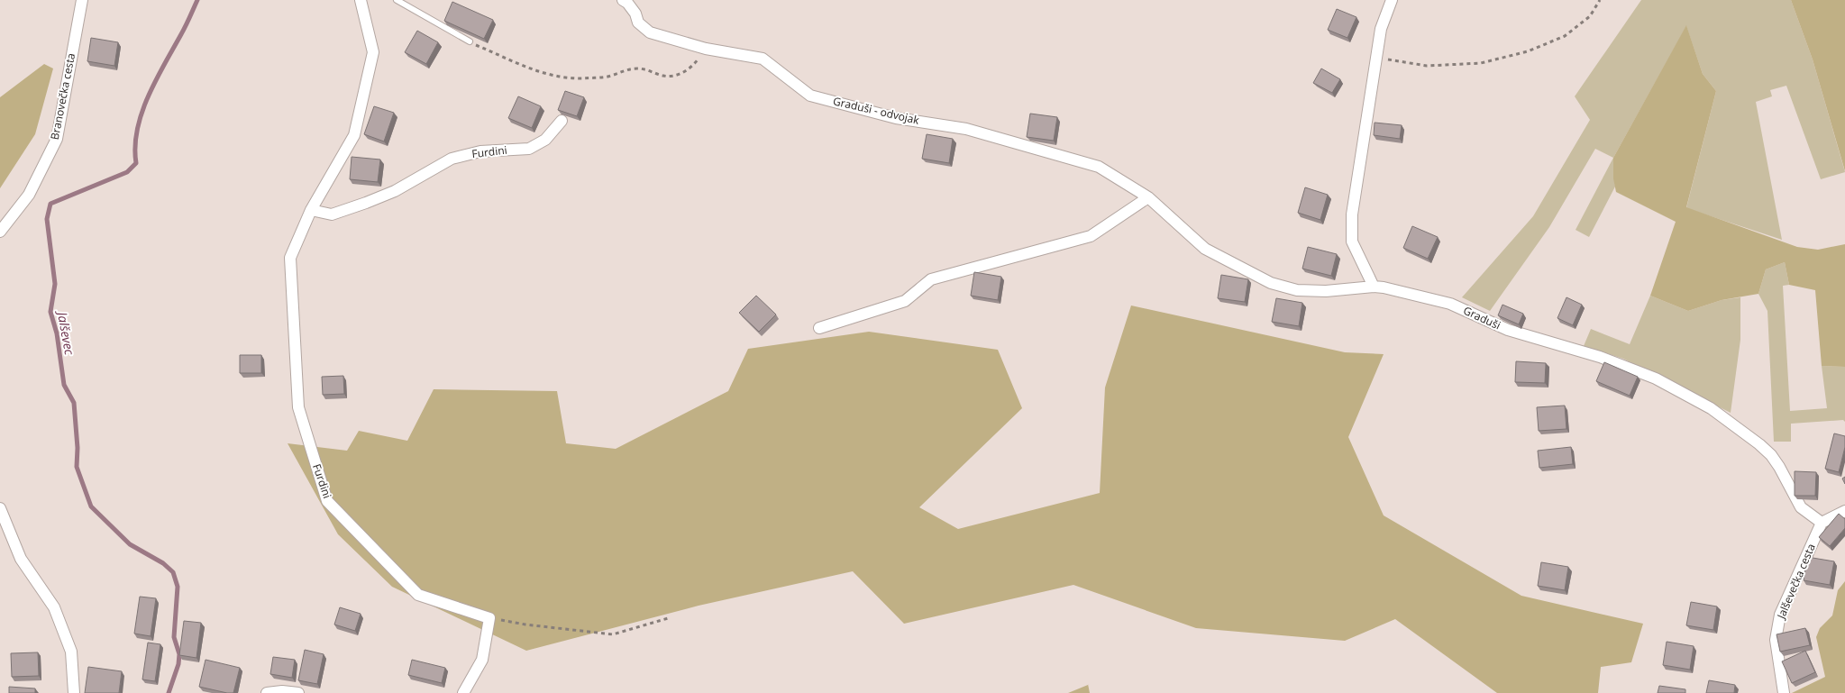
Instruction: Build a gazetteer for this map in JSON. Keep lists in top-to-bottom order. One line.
{"streets":{"street":["Branovečka cesta","Graduši - odvojak","Furdini","Graduši","Jalševečka cesta"]},"crossings":[["Graduši - odvojak","Graduši"],["Graduši","Jalševečka cesta"]],"water":["Jalševec"]}
